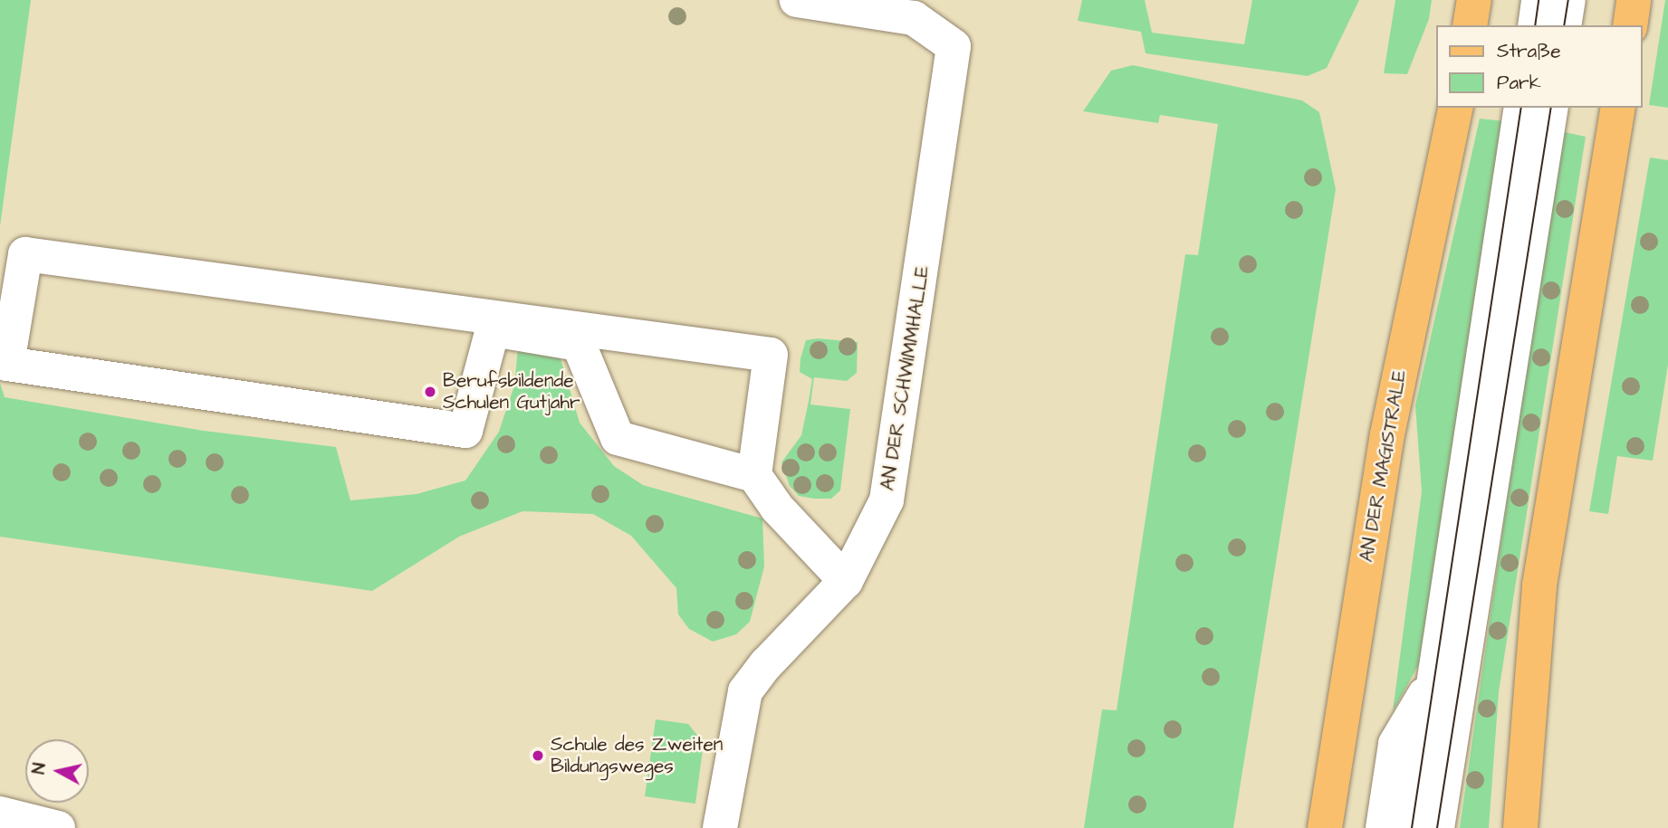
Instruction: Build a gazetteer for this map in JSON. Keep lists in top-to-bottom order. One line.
{"streets":{"main road":["AN DER MAGISTRALE"],"street":["AN DER SCHWIMMHALLE"]},"places":["Berufsbildende Schulen Gutjahr","Schule des Zweiten Bildungsweges"],"legend":["Straße","Park"],"north":"left"}
